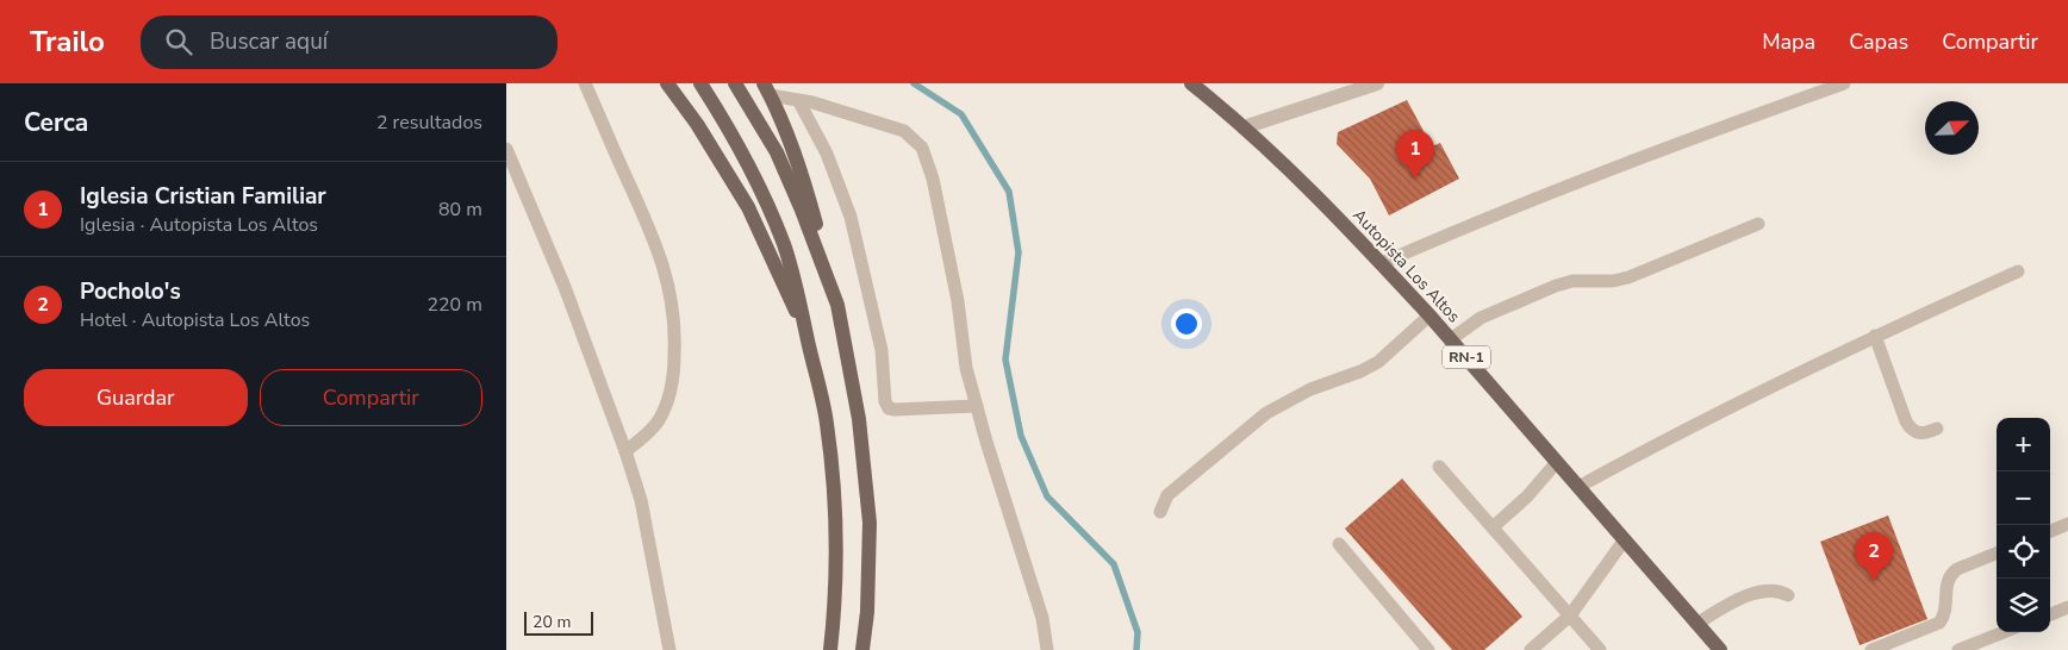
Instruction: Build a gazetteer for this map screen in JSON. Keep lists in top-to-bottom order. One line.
{"streets":{"main road":["Autopista Los Altos","RN-1"]},"scale_bar":"20 m","north":"top right","page":{"header":"Trailo","search":"Buscar aquí","nav":["Mapa","Capas","Compartir"],"heading":["Cerca","2 resultados"],"pins":["1","2"],"list":[{"mark":"1","name":"Iglesia Cristian Familiar","note":"Iglesia · Autopista Los Altos","value":"80 m"},{"mark":"2","name":"Pocholo's","note":"Hotel · Autopista Los Altos","value":"220 m"}],"buttons":["Guardar","Compartir"],"map_buttons":["+","−"],"scale":"20 m"}}
